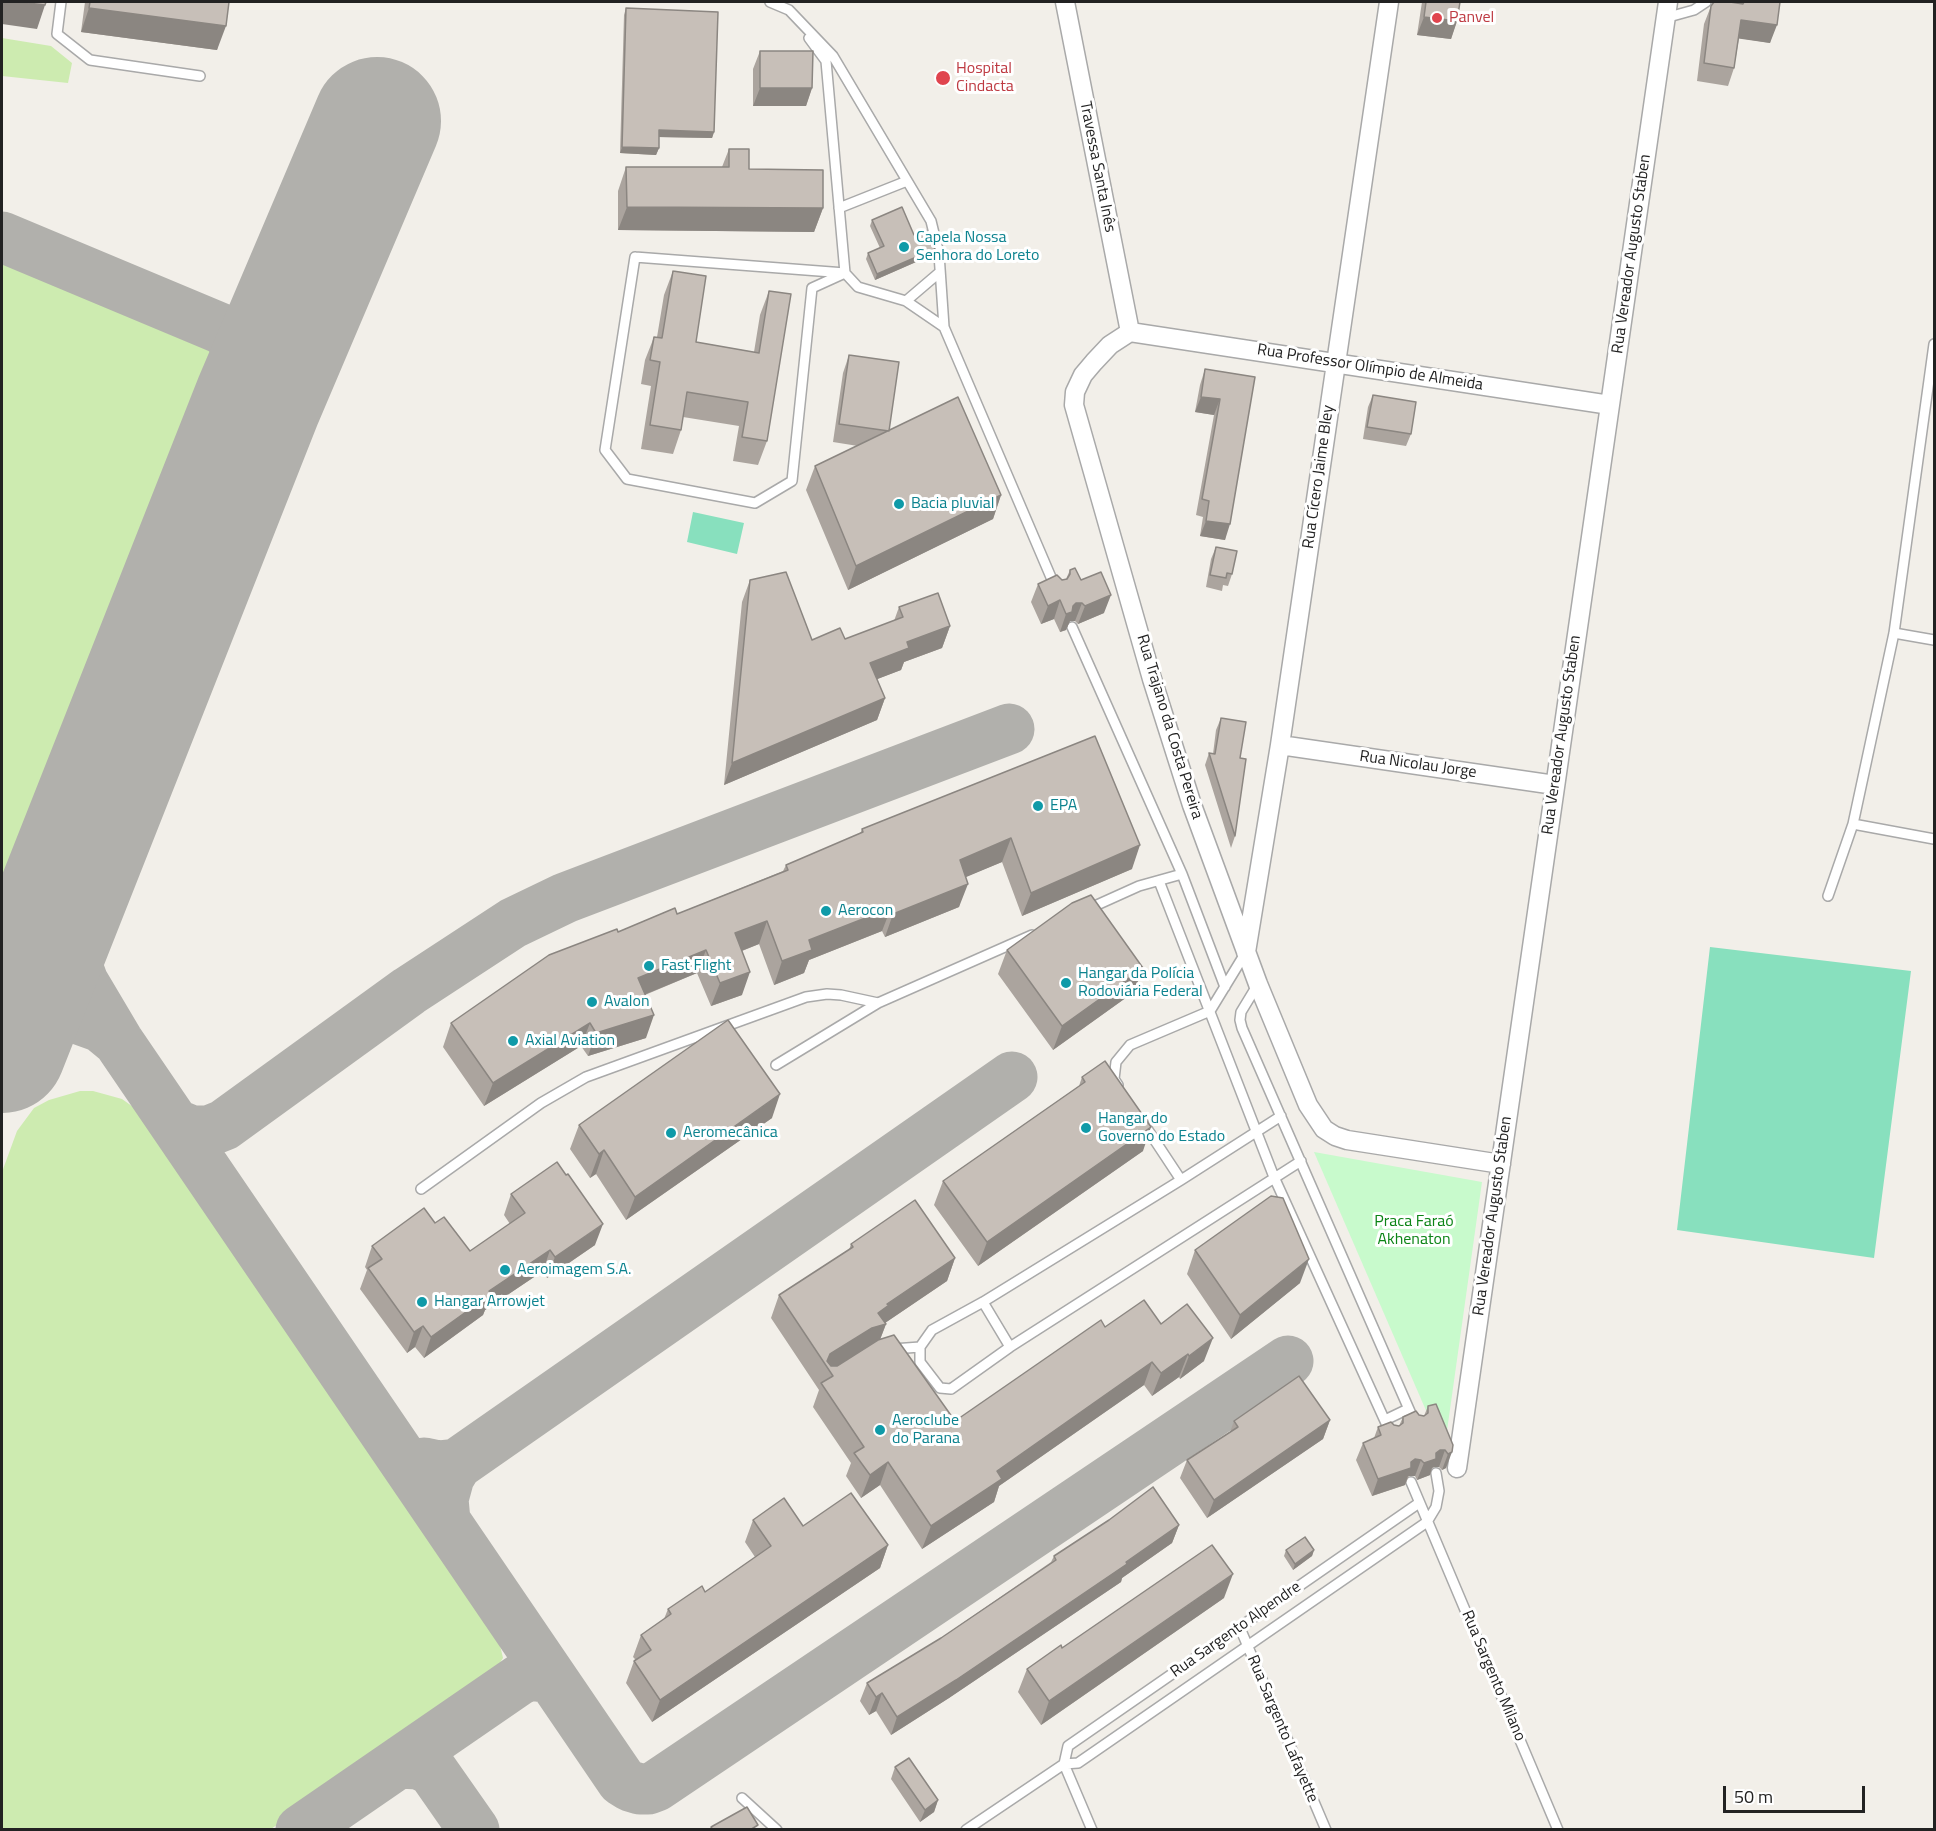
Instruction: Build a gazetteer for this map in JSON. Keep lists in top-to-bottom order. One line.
{"streets":{"street":["Travessa Santa Inês","Rua Vereador Augusto Staben","Rua Professor Olímpio de Almeida","Rua Cícero Jaime Bley","Rua Trajano da Costa Pereira","Rua Nicolau Jorge"],"lane":["Rua Sargento Alpendre","Rua Sargento Milano","Rua Sargento Lafayette"]},"crossings":[["Travessa Santa Inês","Rua Professor Olímpio de Almeida"],["Travessa Santa Inês","Rua Trajano da Costa Pereira"],["Rua Vereador Augusto Staben","Rua Professor Olímpio de Almeida"],["Rua Vereador Augusto Staben","Rua Trajano da Costa Pereira"],["Rua Vereador Augusto Staben","Rua Nicolau Jorge"],["Rua Professor Olímpio de Almeida","Rua Cícero Jaime Bley"],["Rua Professor Olímpio de Almeida","Rua Trajano da Costa Pereira"],["Rua Cícero Jaime Bley","Rua Trajano da Costa Pereira"],["Rua Cícero Jaime Bley","Rua Nicolau Jorge"],["Rua Sargento Alpendre","Rua Sargento Milano"],["Rua Sargento Alpendre","Rua Sargento Lafayette"]],"parks":["Praca Faraó Akhenaton"],"places":["Panvel","Hospital Cindacta","Capela Nossa Senhora do Loreto","Bacia pluvial","EPA","Aerocon","Fast Flight","Hangar da Polícia Rodoviária Federal","Avalon","Axial Aviation","Hangar do Governo do Estado","Aeromecânica","Aeroimagem S.A.","Hangar Arrowjet","Aeroclube do Parana"],"scale_bar":"50 m"}
